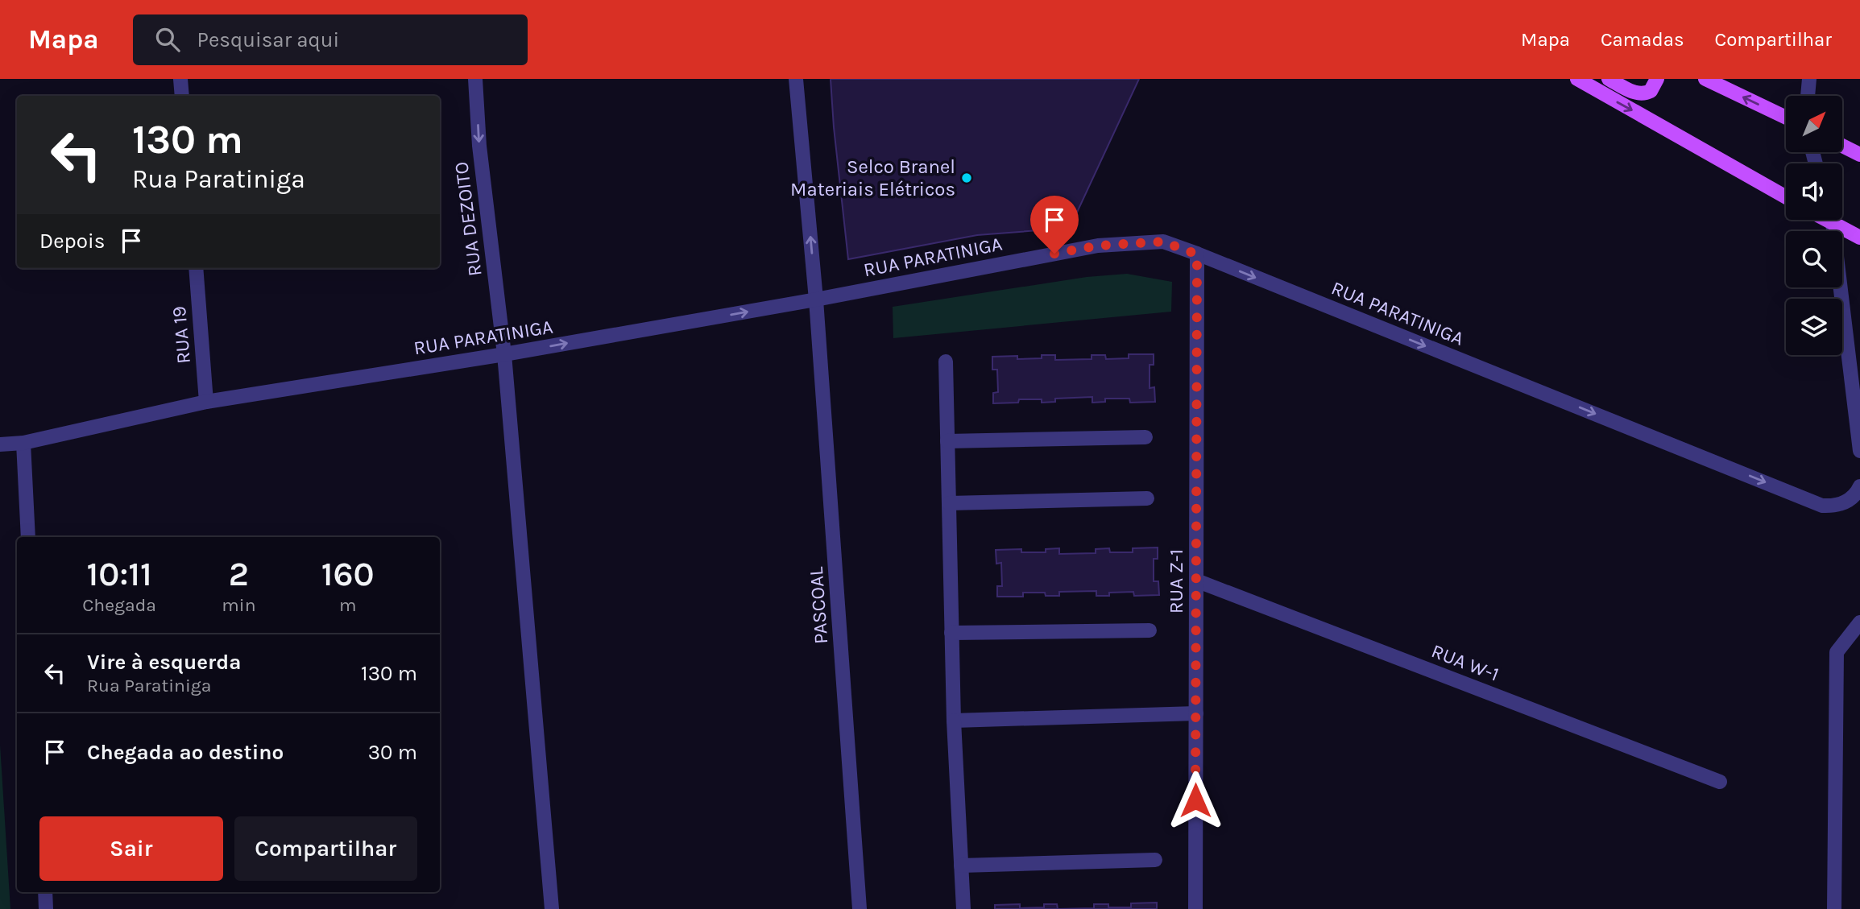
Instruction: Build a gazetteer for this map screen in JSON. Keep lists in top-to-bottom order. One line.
{"streets":{"street":["RUA DEZOITO","RUA PARATINIGA","RUA 19","RUA Z-1","PASCOAL","RUA W-1"]},"crossings":[["RUA DEZOITO","RUA PARATINIGA"],["RUA PARATINIGA","RUA 19"],["RUA PARATINIGA","RUA Z-1"],["RUA PARATINIGA","PASCOAL"],["RUA Z-1","RUA W-1"]],"one_way":["RUA PARATINIGA"],"places":["Selco Branel Materiais Elétricos"],"north":"top right","page":{"header":"Mapa","search":"Pesquisar aqui","nav":["Mapa","Camadas","Compartilhar"],"turn":["130 m","Rua Paratiniga"],"then":"Depois","eta":["10:11","Chegada","2","min","160","m"],"list":[{"name":"Vire à esquerda","note":"Rua Paratiniga","value":"130 m"},{"name":"Chegada ao destino","value":"30 m"}],"buttons":["Sair","Compartilhar"]}}
